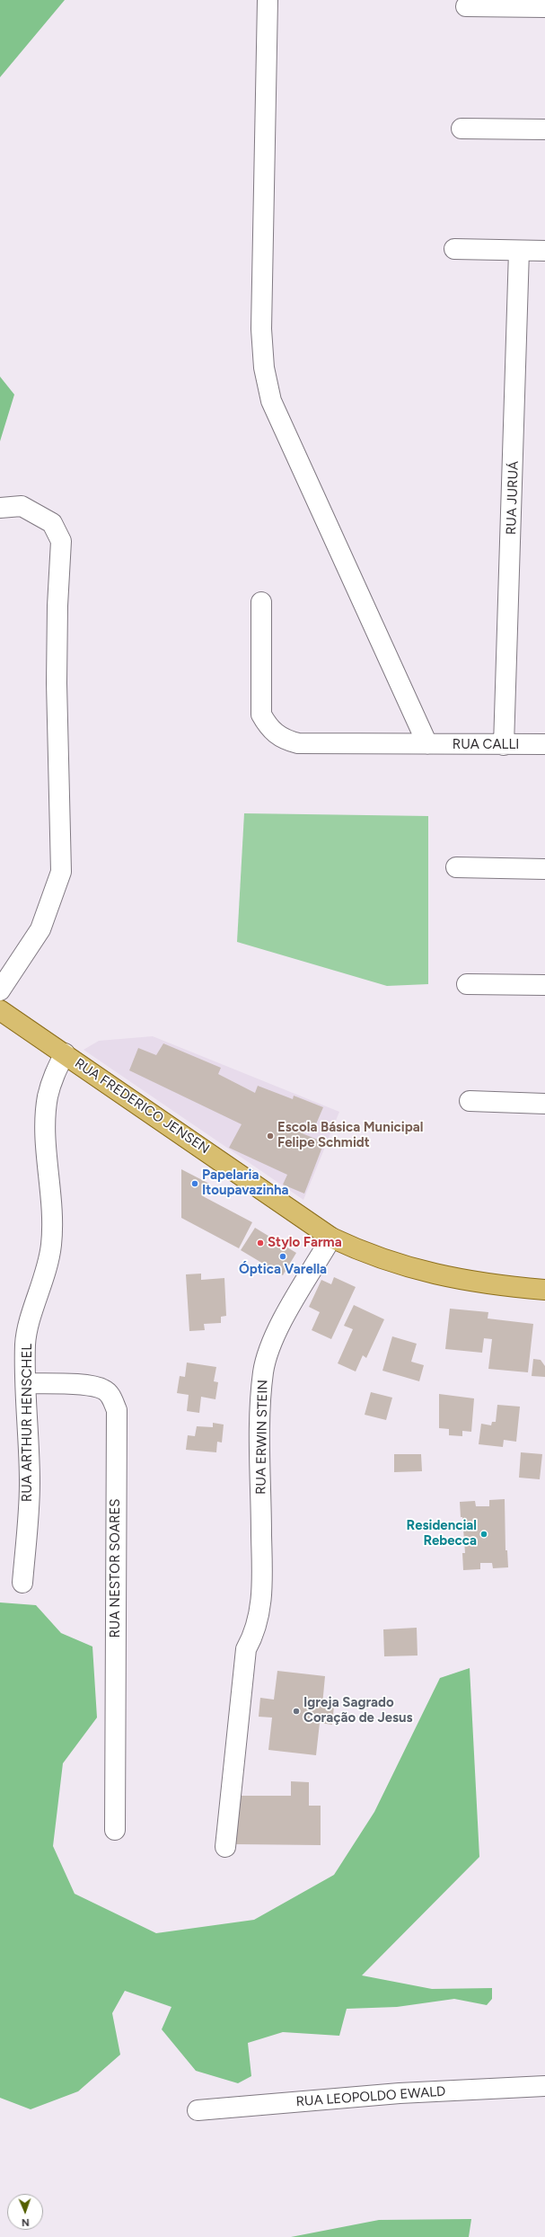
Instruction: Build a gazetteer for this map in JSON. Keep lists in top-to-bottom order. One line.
{"streets":{"main road":["RUA FREDERICO JENSEN"],"street":["RUA JURUÁ","RUA CALLI","RUA ARTHUR HENSCHEL","RUA ERWIN STEIN","RUA NESTOR SOARES","RUA LEOPOLDO EWALD"]},"crossings":[["RUA JURUÁ","RUA CALLI"],["RUA FREDERICO JENSEN","RUA ARTHUR HENSCHEL"],["RUA FREDERICO JENSEN","RUA ERWIN STEIN"],["RUA ARTHUR HENSCHEL","RUA NESTOR SOARES"]],"places":["Escola Básica Municipal Felipe Schmidt","Papelaria Itoupavazinha","Stylo Farma","Óptica Varella","Residencial Rebecca","Igreja Sagrado Coração de Jesus"],"north":"bottom"}
